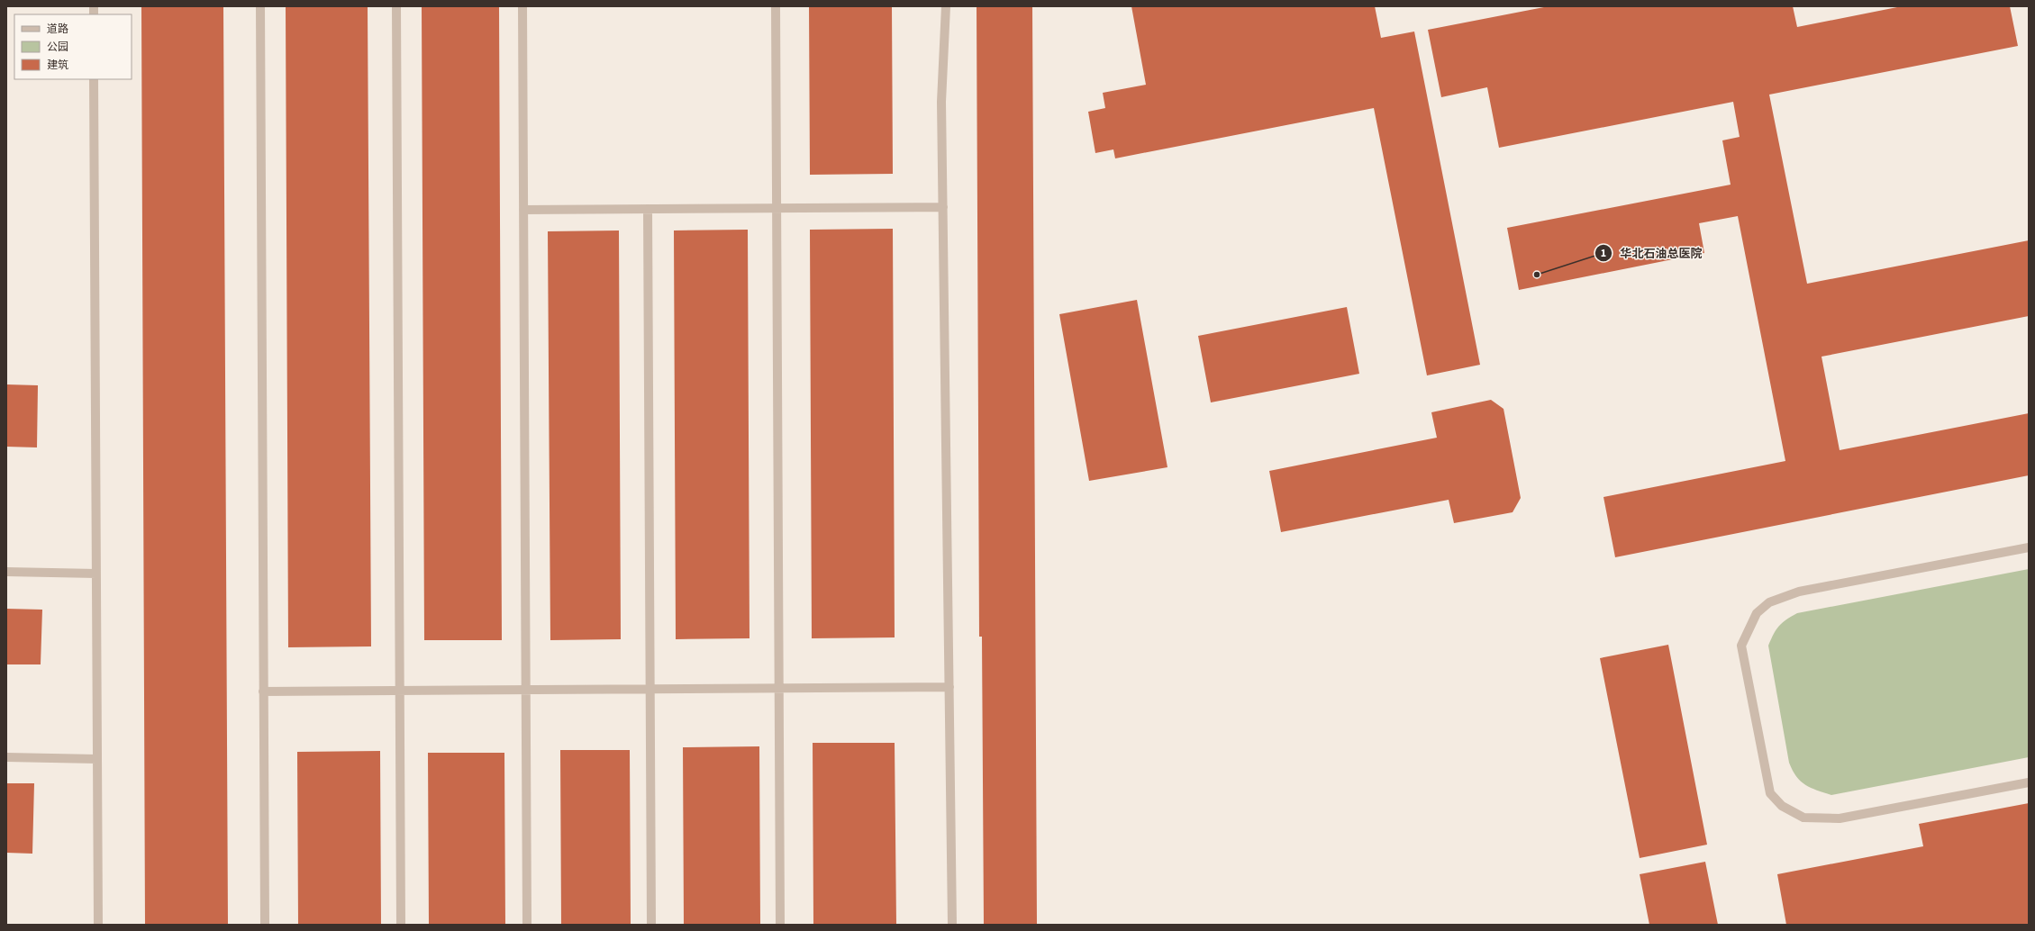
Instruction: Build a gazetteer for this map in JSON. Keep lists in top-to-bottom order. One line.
{"places":["华北石油总医院"],"legend":["道路","公园","建筑"]}
